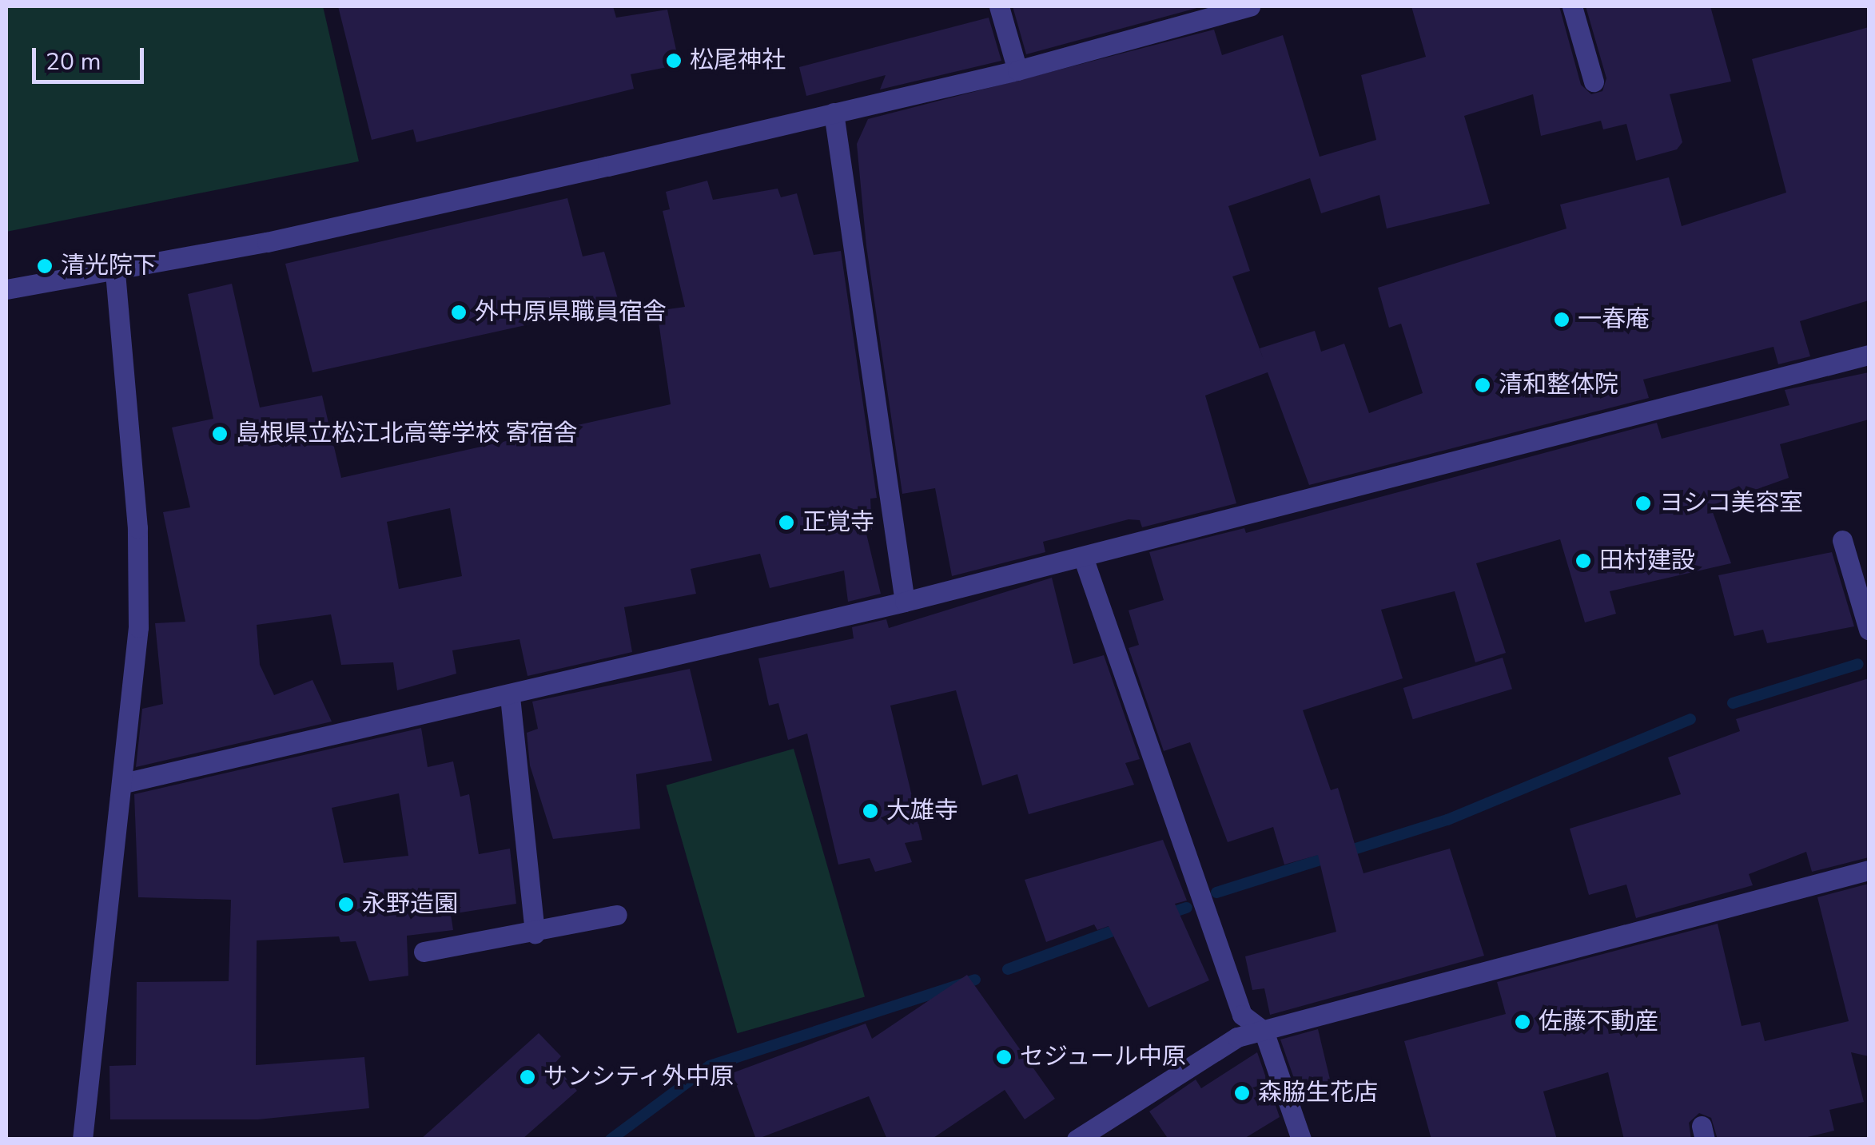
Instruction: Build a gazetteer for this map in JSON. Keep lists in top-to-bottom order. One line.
{"places":["松尾神社","清光院下","外中原県職員宿舎","一春庵","清和整体院","島根県立松江北高等学校 寄宿舎","ヨシコ美容室","正覚寺","田村建設","大雄寺","永野造園","佐藤不動産","セジュール中原","サンシティ外中原","森脇生花店"],"scale_bar":"20 m"}
